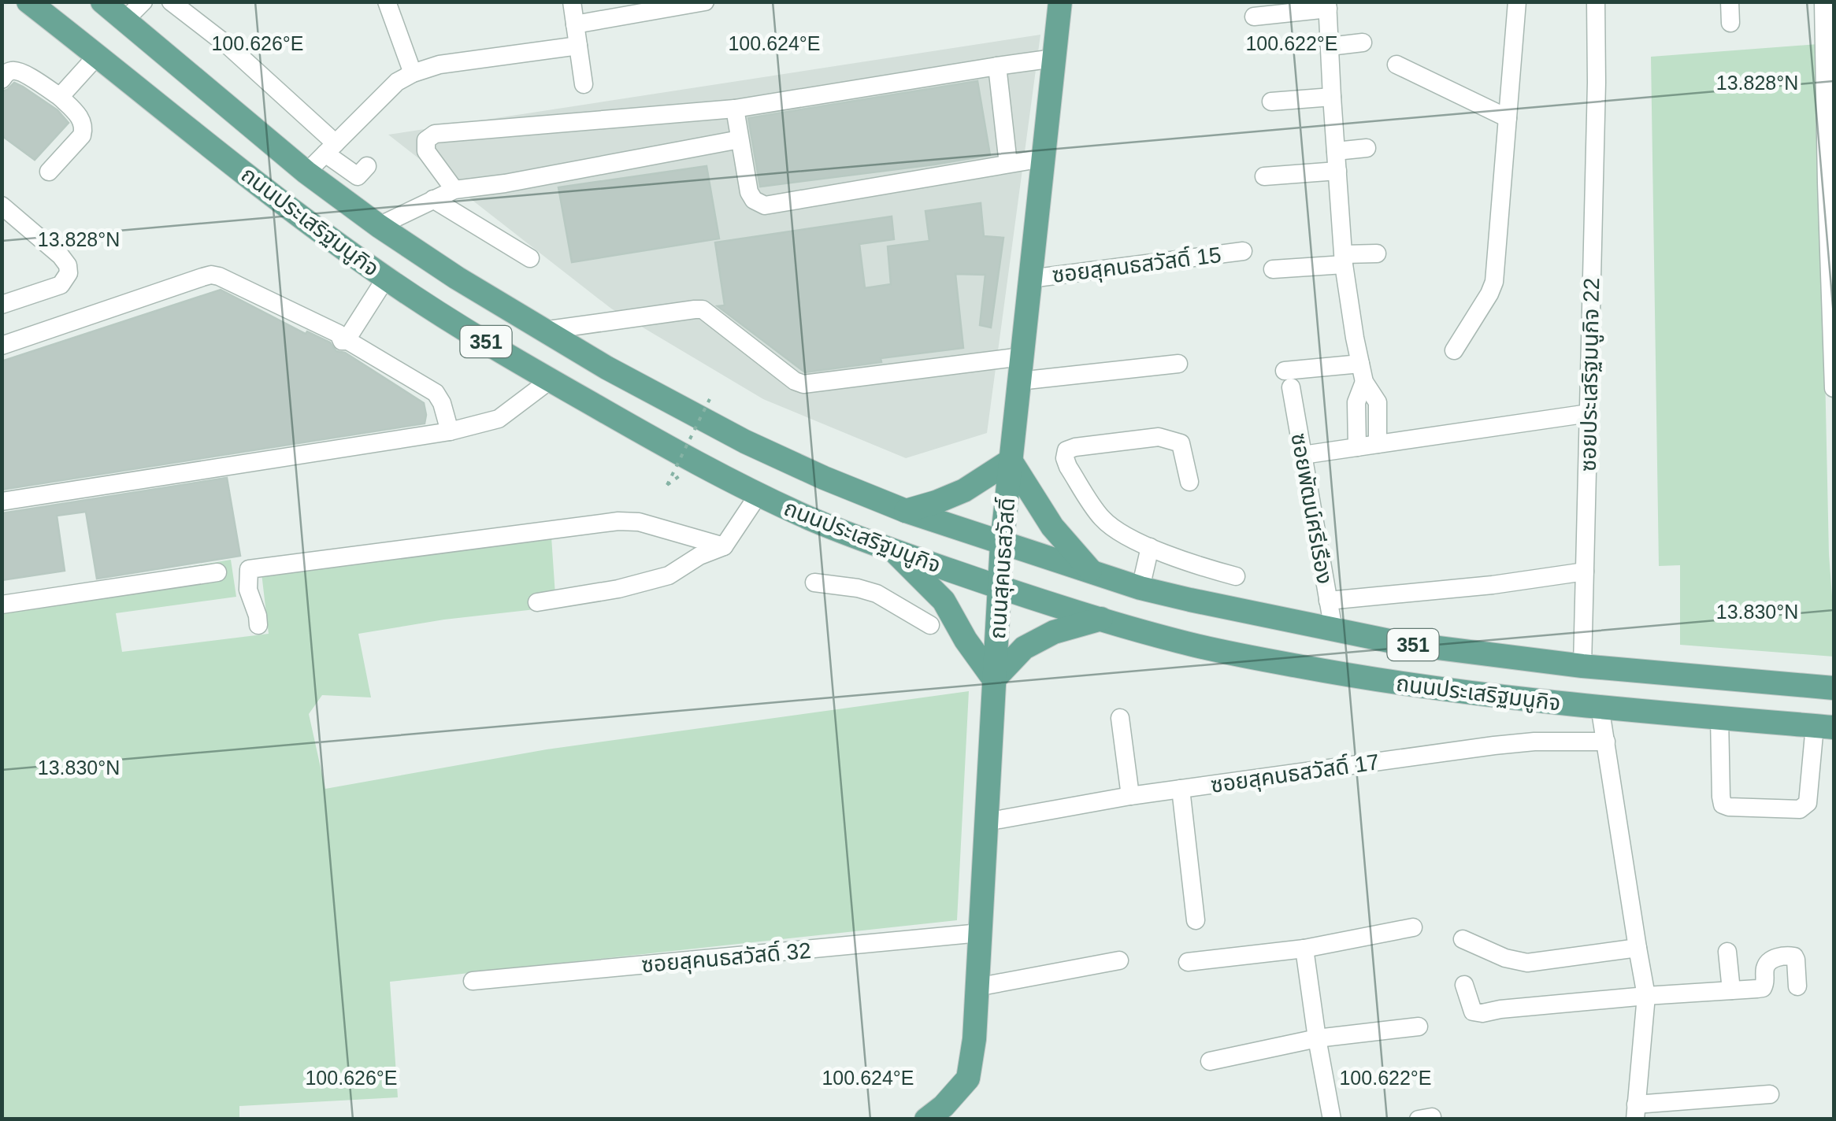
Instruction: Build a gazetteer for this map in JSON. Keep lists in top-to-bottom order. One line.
{"streets":{"main road":["ถนนประเสริฐมนูกิจ","351","ถนนสุคนธสวัสดิ์"],"street":["ซอยสุคนธสวัสดิ์ 15","ซอยประเสริฐมนูกิจ 22","ซอยพัฒน์ศรีเรือง","ซอยสุคนธสวัสดิ์ 17","ซอยสุคนธสวัสดิ์ 32"]},"crossings":[["ถนนประเสริฐมนูกิจ","ซอยประเสริฐมนูกิจ 22"],["ถนนประเสริฐมนูกิจ","ซอยพัฒน์ศรีเรือง"],["ถนนประเสริฐมนูกิจ","ถนนสุคนธสวัสดิ์"],["ซอยสุคนธสวัสดิ์ 15","ถนนสุคนธสวัสดิ์"],["ถนนสุคนธสวัสดิ์","ซอยสุคนธสวัสดิ์ 17"],["ถนนสุคนธสวัสดิ์","ซอยสุคนธสวัสดิ์ 32"]],"coordinates":["100.626°E","100.624°E","100.622°E","13.828°N","13.830°N"]}
